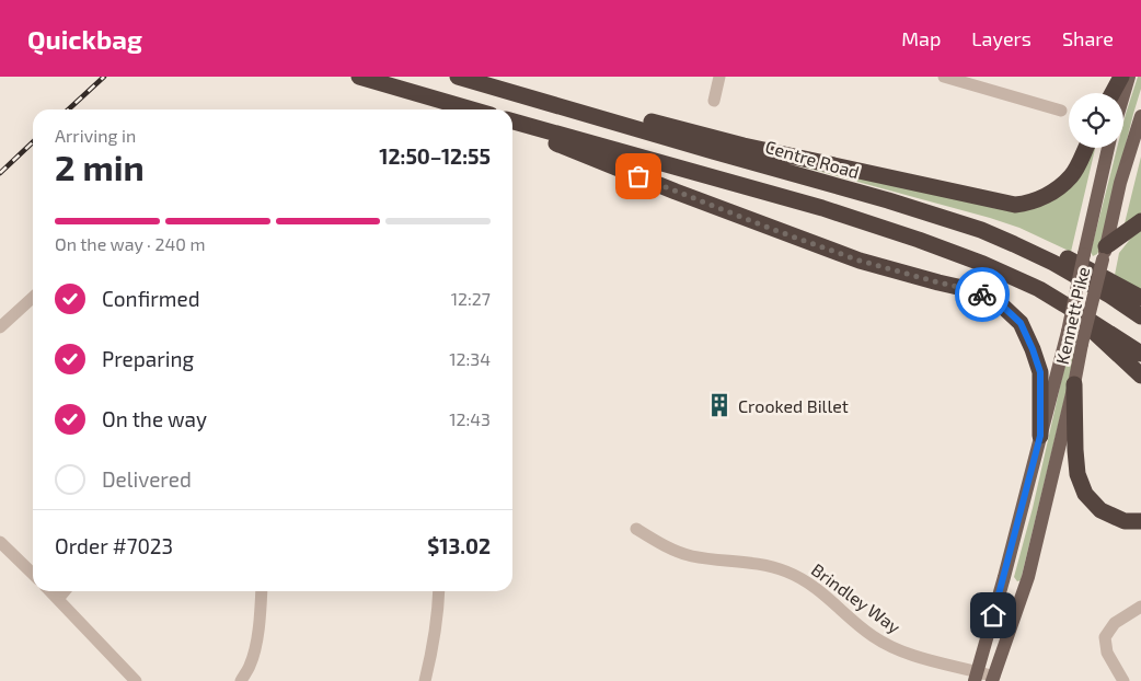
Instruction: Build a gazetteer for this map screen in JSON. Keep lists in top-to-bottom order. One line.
{"streets":{"highway":["Centre Road"],"main road":["Kennett Pike"],"street":["Brindley Way"]},"crossings":[["Kennett Pike","Brindley Way"]],"places":{"building":["Crooked Billet"]},"page":{"header":"Quickbag","nav":["Map","Layers","Share"],"heading":["2 min","Arriving in","12:50–12:55"],"panel":["Order #7023","$13.02"],"bar":"On the way · 240 m","list":[["Confirmed","12:27"],["Preparing","12:34"],["On the way","12:43"],"Delivered"]}}
